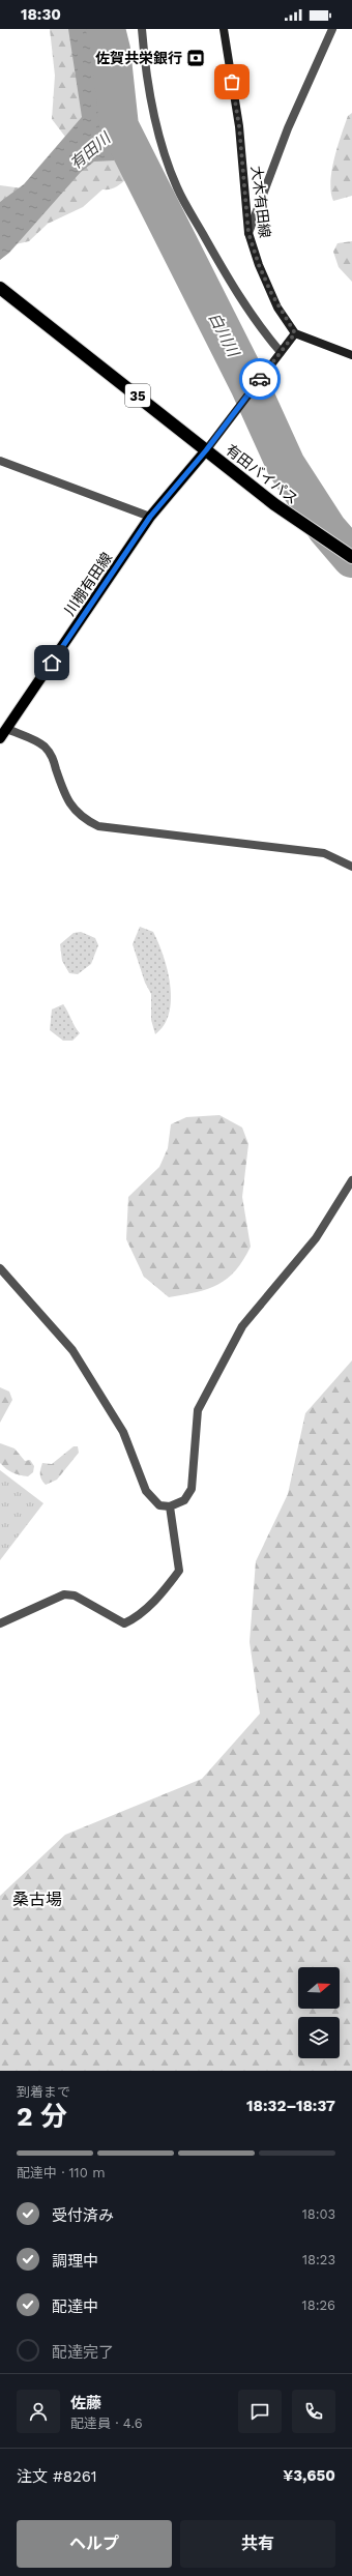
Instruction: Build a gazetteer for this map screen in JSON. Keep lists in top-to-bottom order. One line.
{"streets":{"highway":["35","有田バイパス"],"main road":["大木有田線","川棚有田線"]},"crossings":[["有田バイパス","川棚有田線"]],"districts":["桑古場"],"water":["有田川","白川川"],"places":{"bank":["佐賀共栄銀行"]},"north":"right","page":{"status":"18:30","heading":["2 分","到着まで","18:32–18:37"],"panel":["佐藤","配達員 · 4.6","注文 #8261","¥3,650"],"bar":"配達中 · 110 m","list":[["受付済み","18:03"],["調理中","18:23"],["配達中","18:26"],"配達完了"],"buttons":["ヘルプ","共有"]}}
